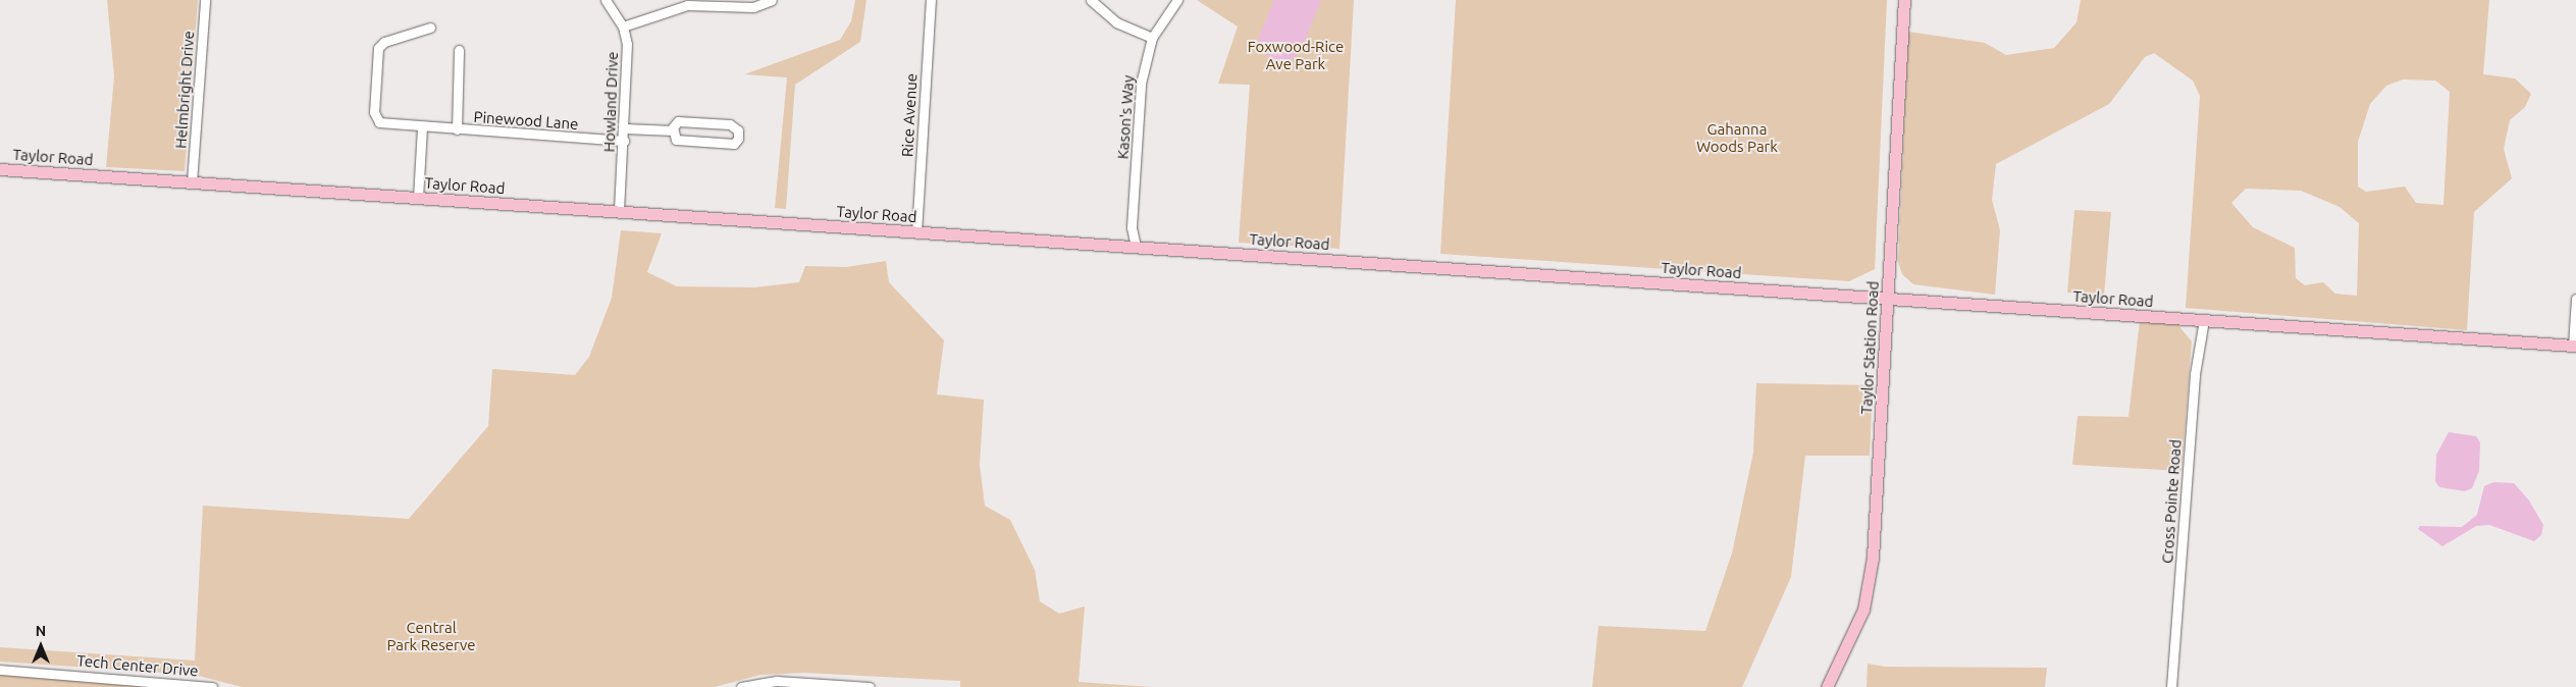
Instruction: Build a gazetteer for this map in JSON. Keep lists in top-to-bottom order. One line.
{"streets":{"main road":["Taylor Road","Taylor Station Road"],"street":["Helmbright Drive","Howland Drive","Rice Avenue","Kason's Way","Pinewood Lane","Cross Pointe Road","Tech Center Drive"]},"crossings":[["Helmbright Drive","Taylor Road"],["Howland Drive","Pinewood Lane"],["Howland Drive","Taylor Road"],["Rice Avenue","Taylor Road"],["Kason's Way","Taylor Road"],["Taylor Road","Taylor Station Road"],["Taylor Road","Cross Pointe Road"]],"parks":["Foxwood-Rice Ave Park","Gahanna Woods Park","Central Park Reserve"],"north":"top"}
